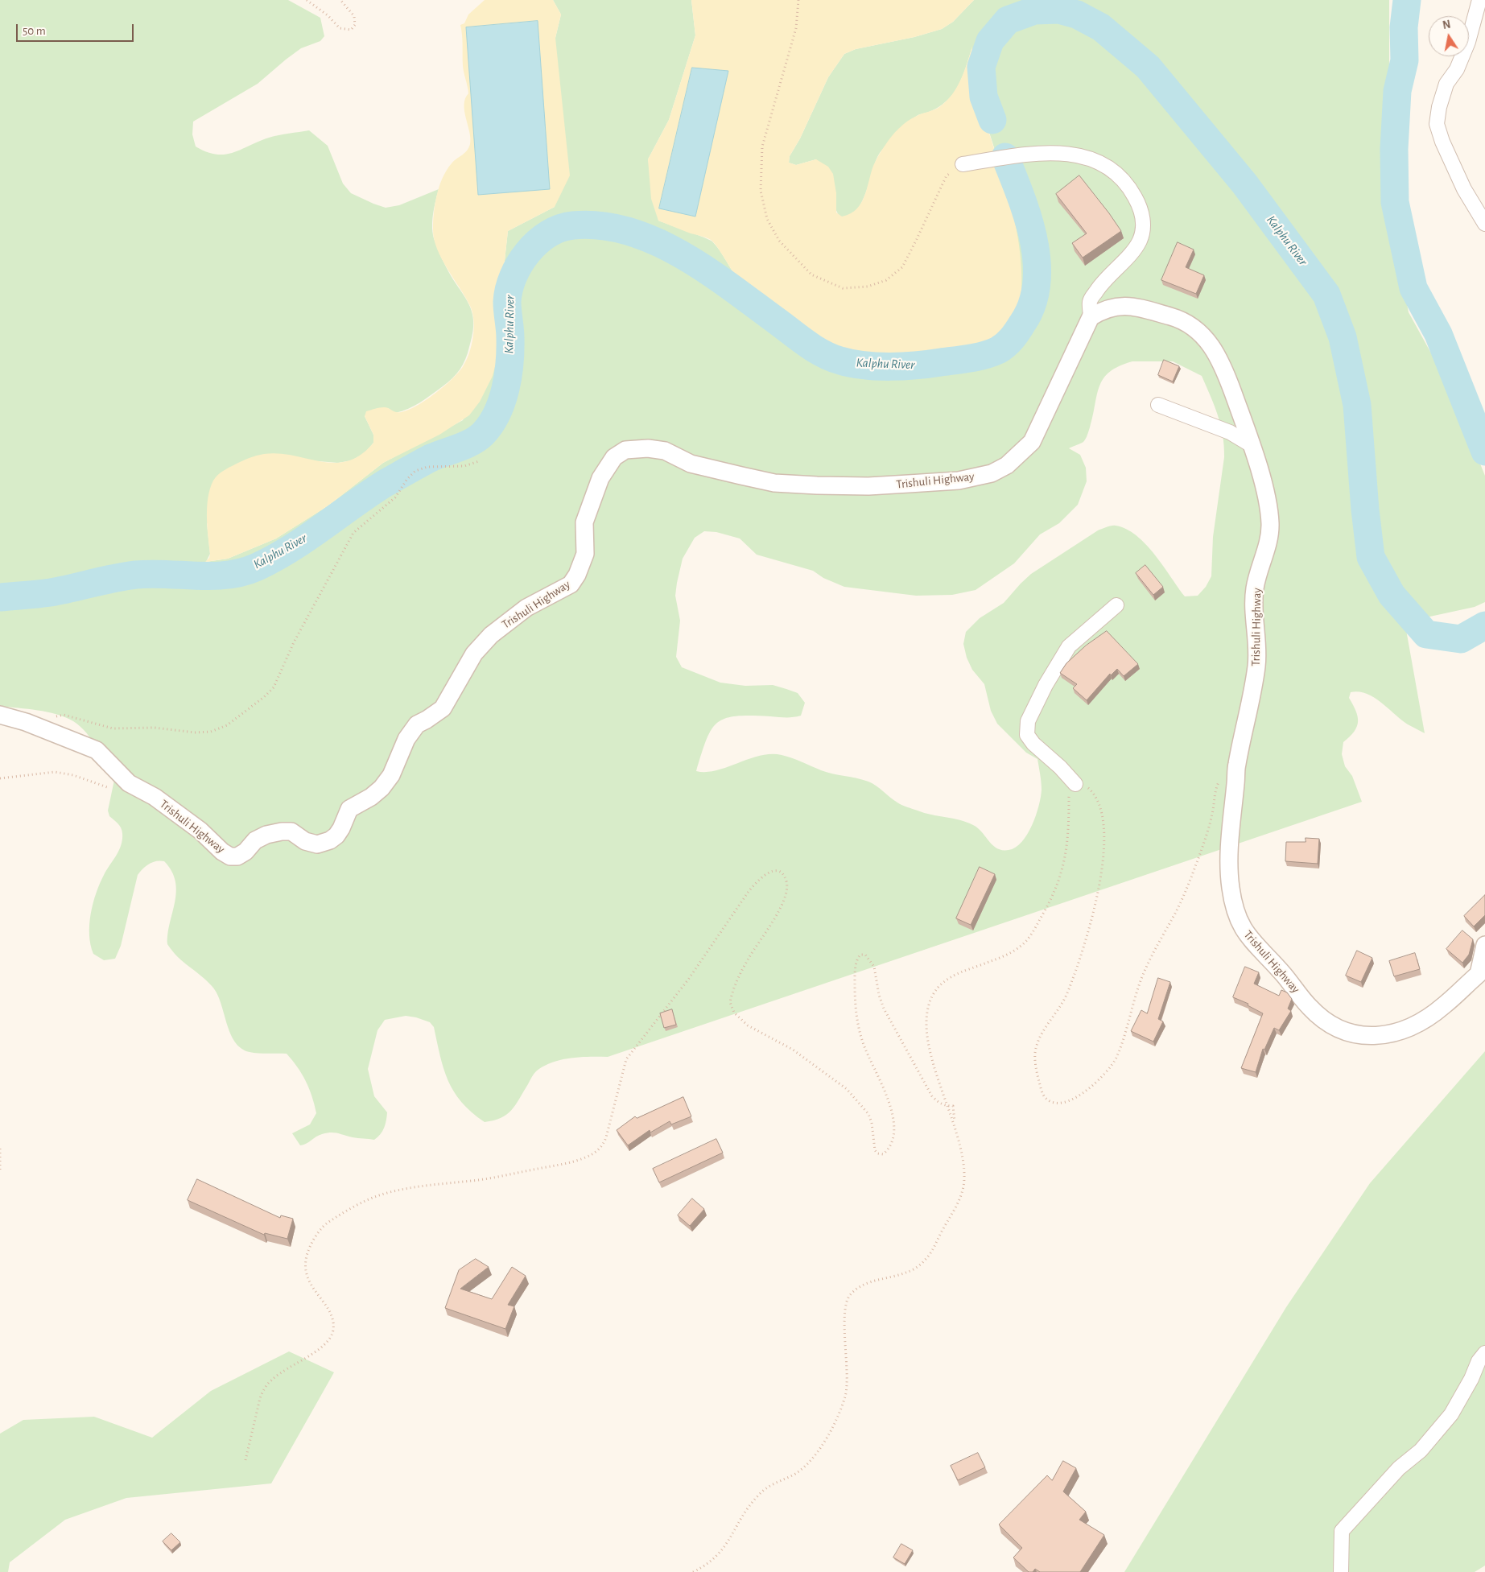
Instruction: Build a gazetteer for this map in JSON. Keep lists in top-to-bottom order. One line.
{"streets":{"street":["Trishuli Highway"]},"water":["Kalphu River"],"scale_bar":"50 m","north":"top"}
